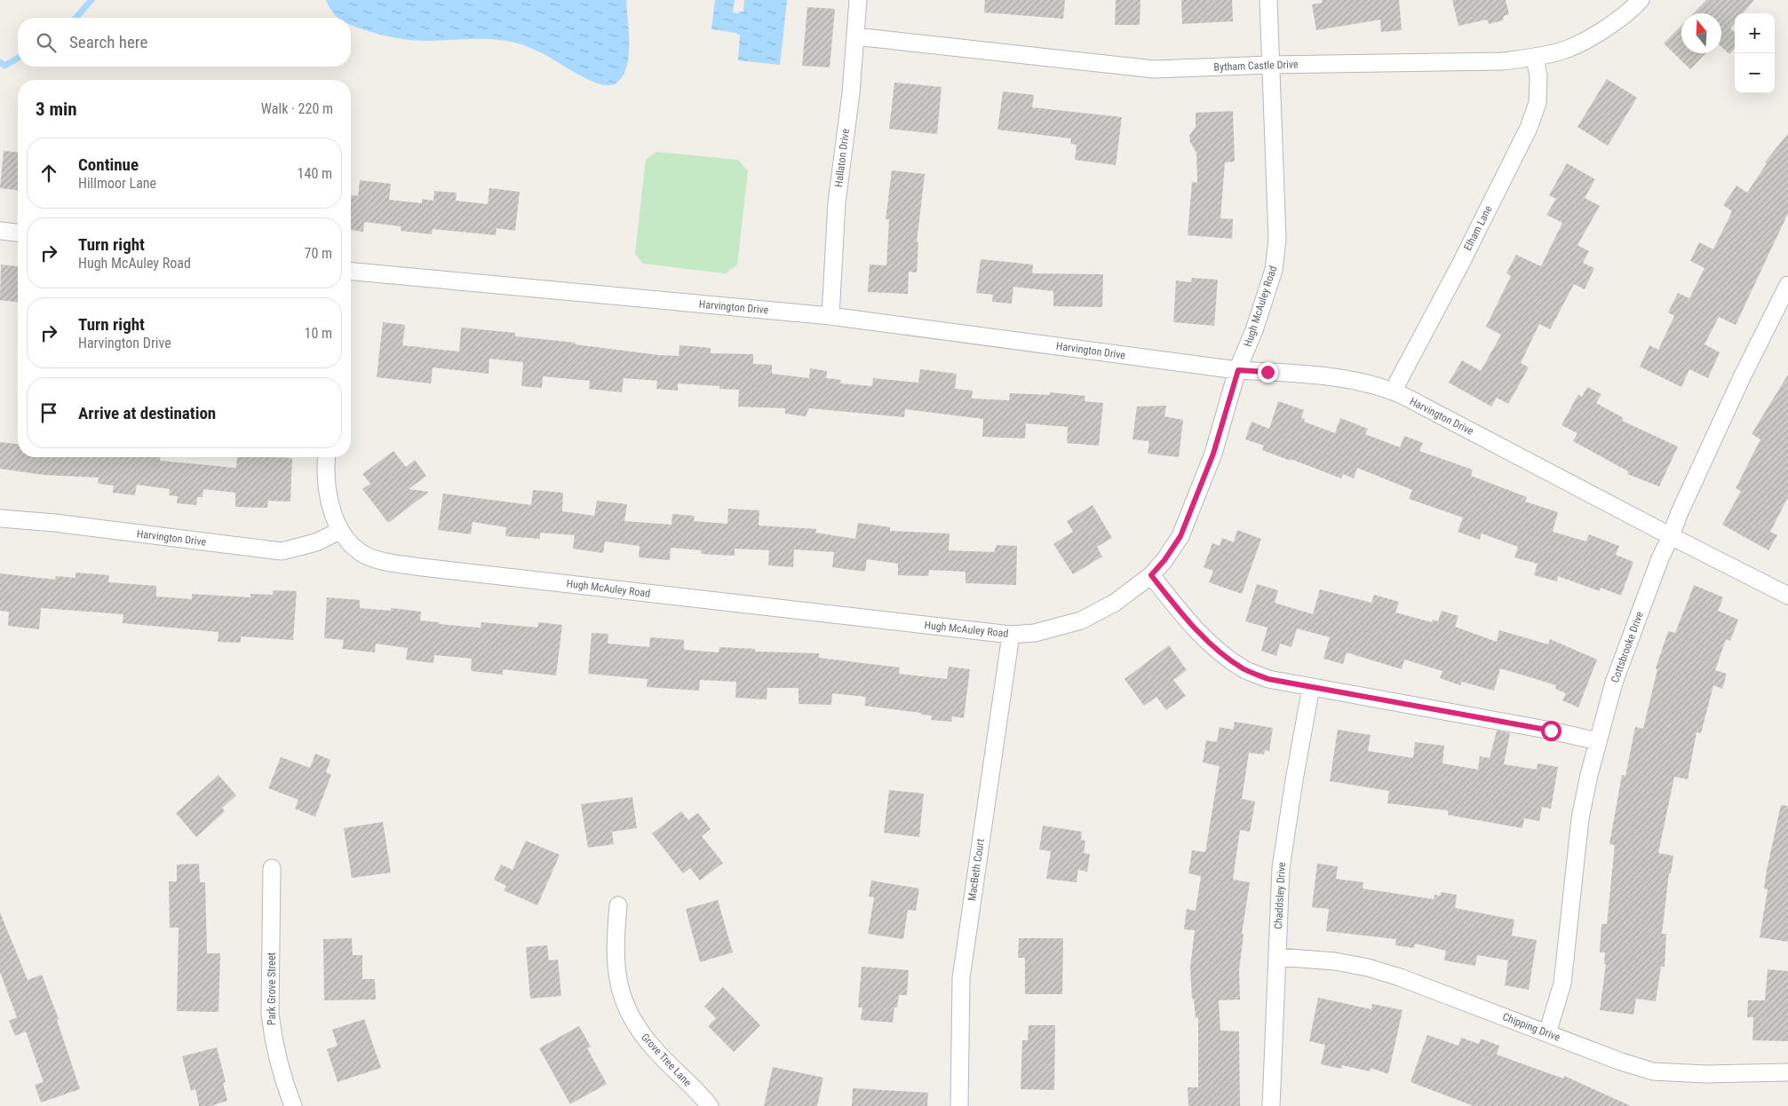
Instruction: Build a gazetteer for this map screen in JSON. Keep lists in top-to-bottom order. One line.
{"streets":{"street":["Bytham Castle Drive","Hallaton Drive","Elham Lane","Hugh McAuley Road","Harvington Drive","Cottsbrooke Drive","MacBeth Court","Chaddsley Drive","Park Grove Street","Chipping Drive","Grove Tree Lane"]},"crossings":[["Bytham Castle Drive","Hallaton Drive"],["Bytham Castle Drive","Elham Lane"],["Bytham Castle Drive","Hugh McAuley Road"],["Hallaton Drive","Harvington Drive"],["Elham Lane","Harvington Drive"],["Hugh McAuley Road","Harvington Drive"],["Hugh McAuley Road","MacBeth Court"],["Harvington Drive","Cottsbrooke Drive"],["Cottsbrooke Drive","Chipping Drive"],["Chaddsley Drive","Chipping Drive"]],"north":"top","page":{"map_buttons":["+","−"],"search":"Search here","heading":["3 min","Walk · 220 m"],"list":[["Continue","Hillmoor Lane","140 m"],["Turn right","Hugh McAuley Road","70 m"],["Turn right","Harvington Drive","10 m"],"Arrive at destination"]}}
